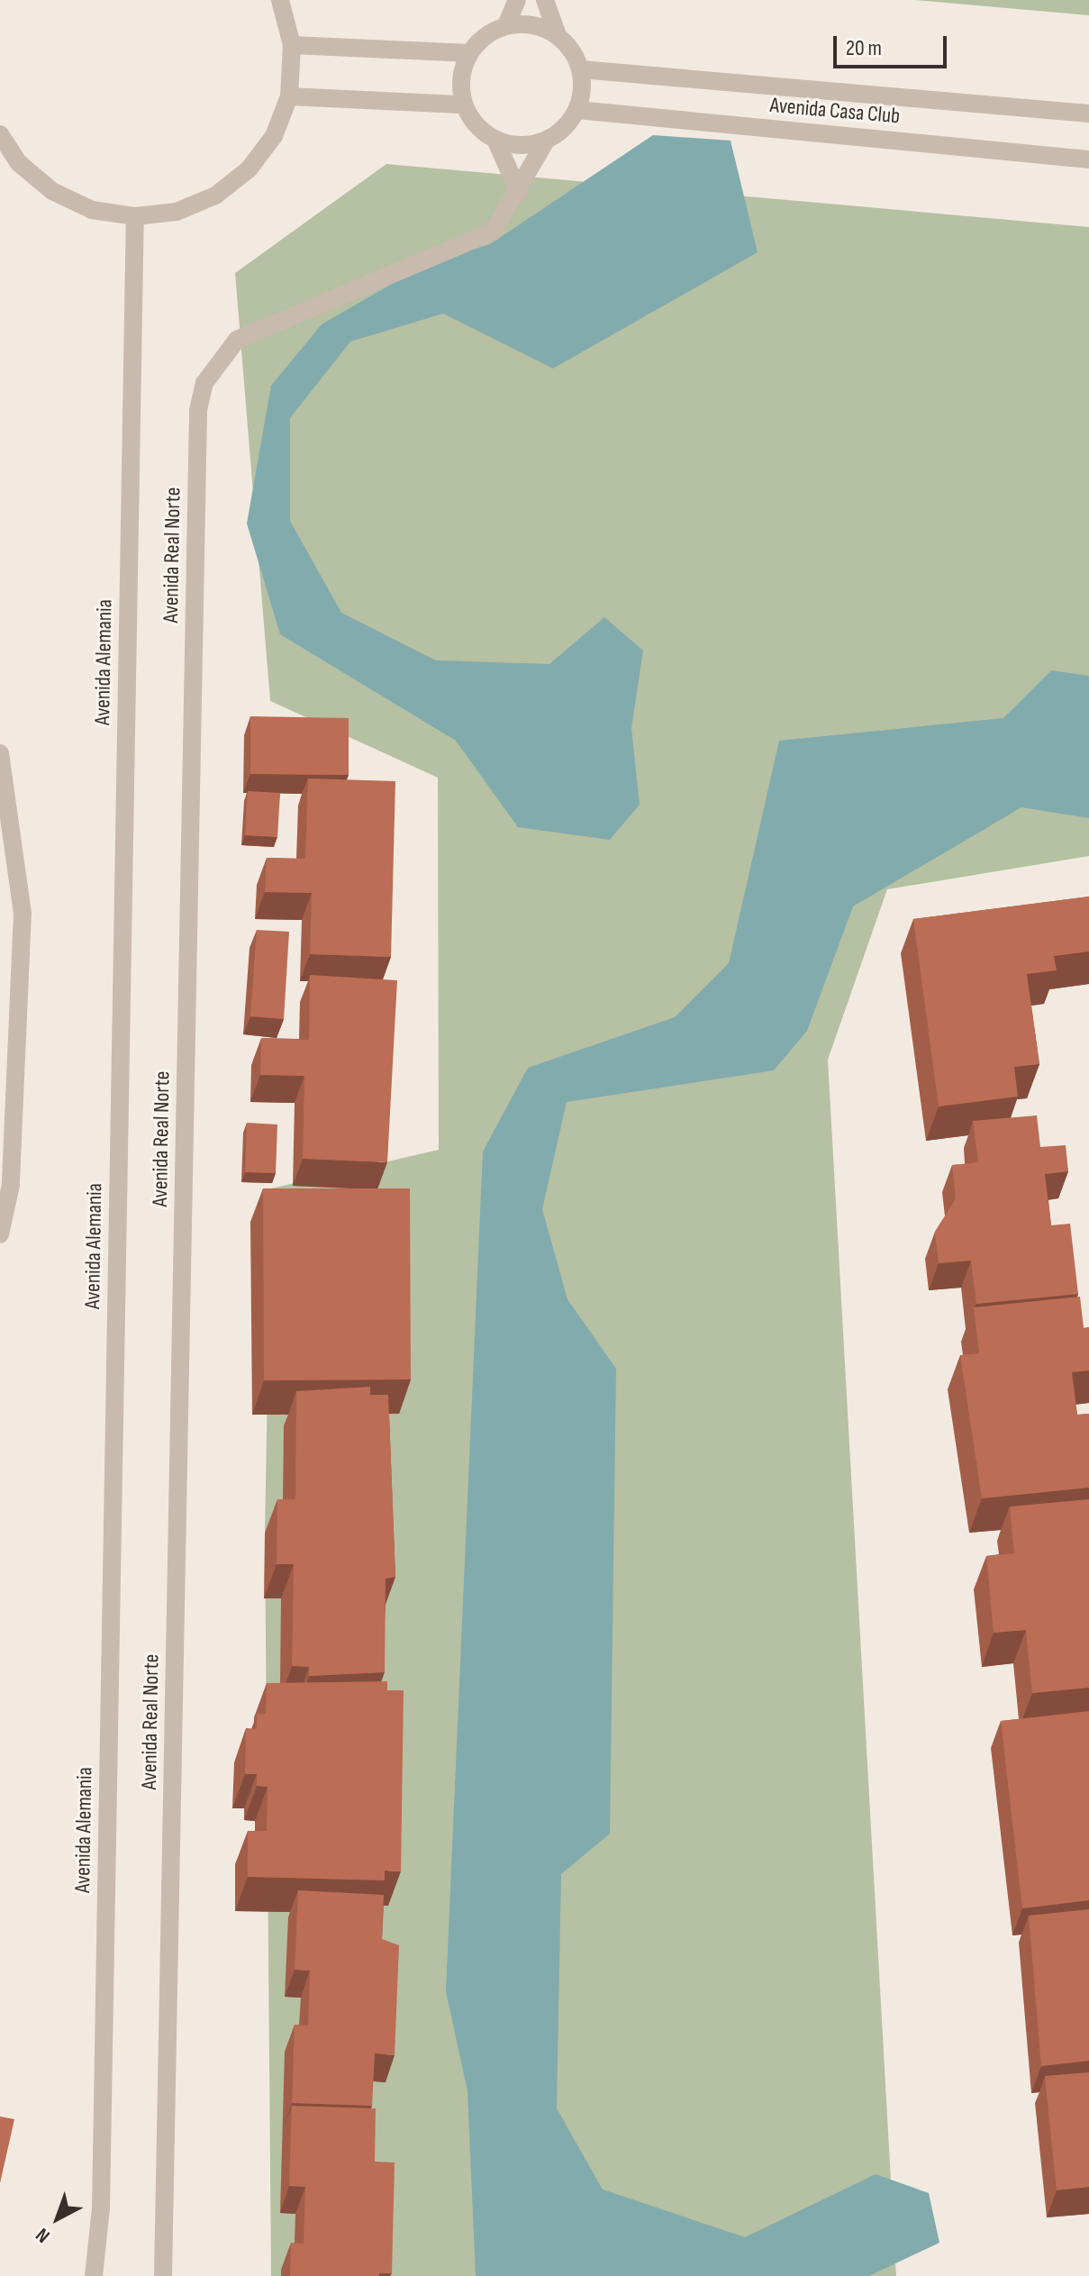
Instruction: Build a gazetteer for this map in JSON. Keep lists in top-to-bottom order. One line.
{"streets":{"street":["Avenida Casa Club","Avenida Real Norte","Avenida Alemania"]},"crossings":[["Avenida Casa Club","Avenida Real Norte"]],"scale_bar":"20 m","north":"bottom left"}
